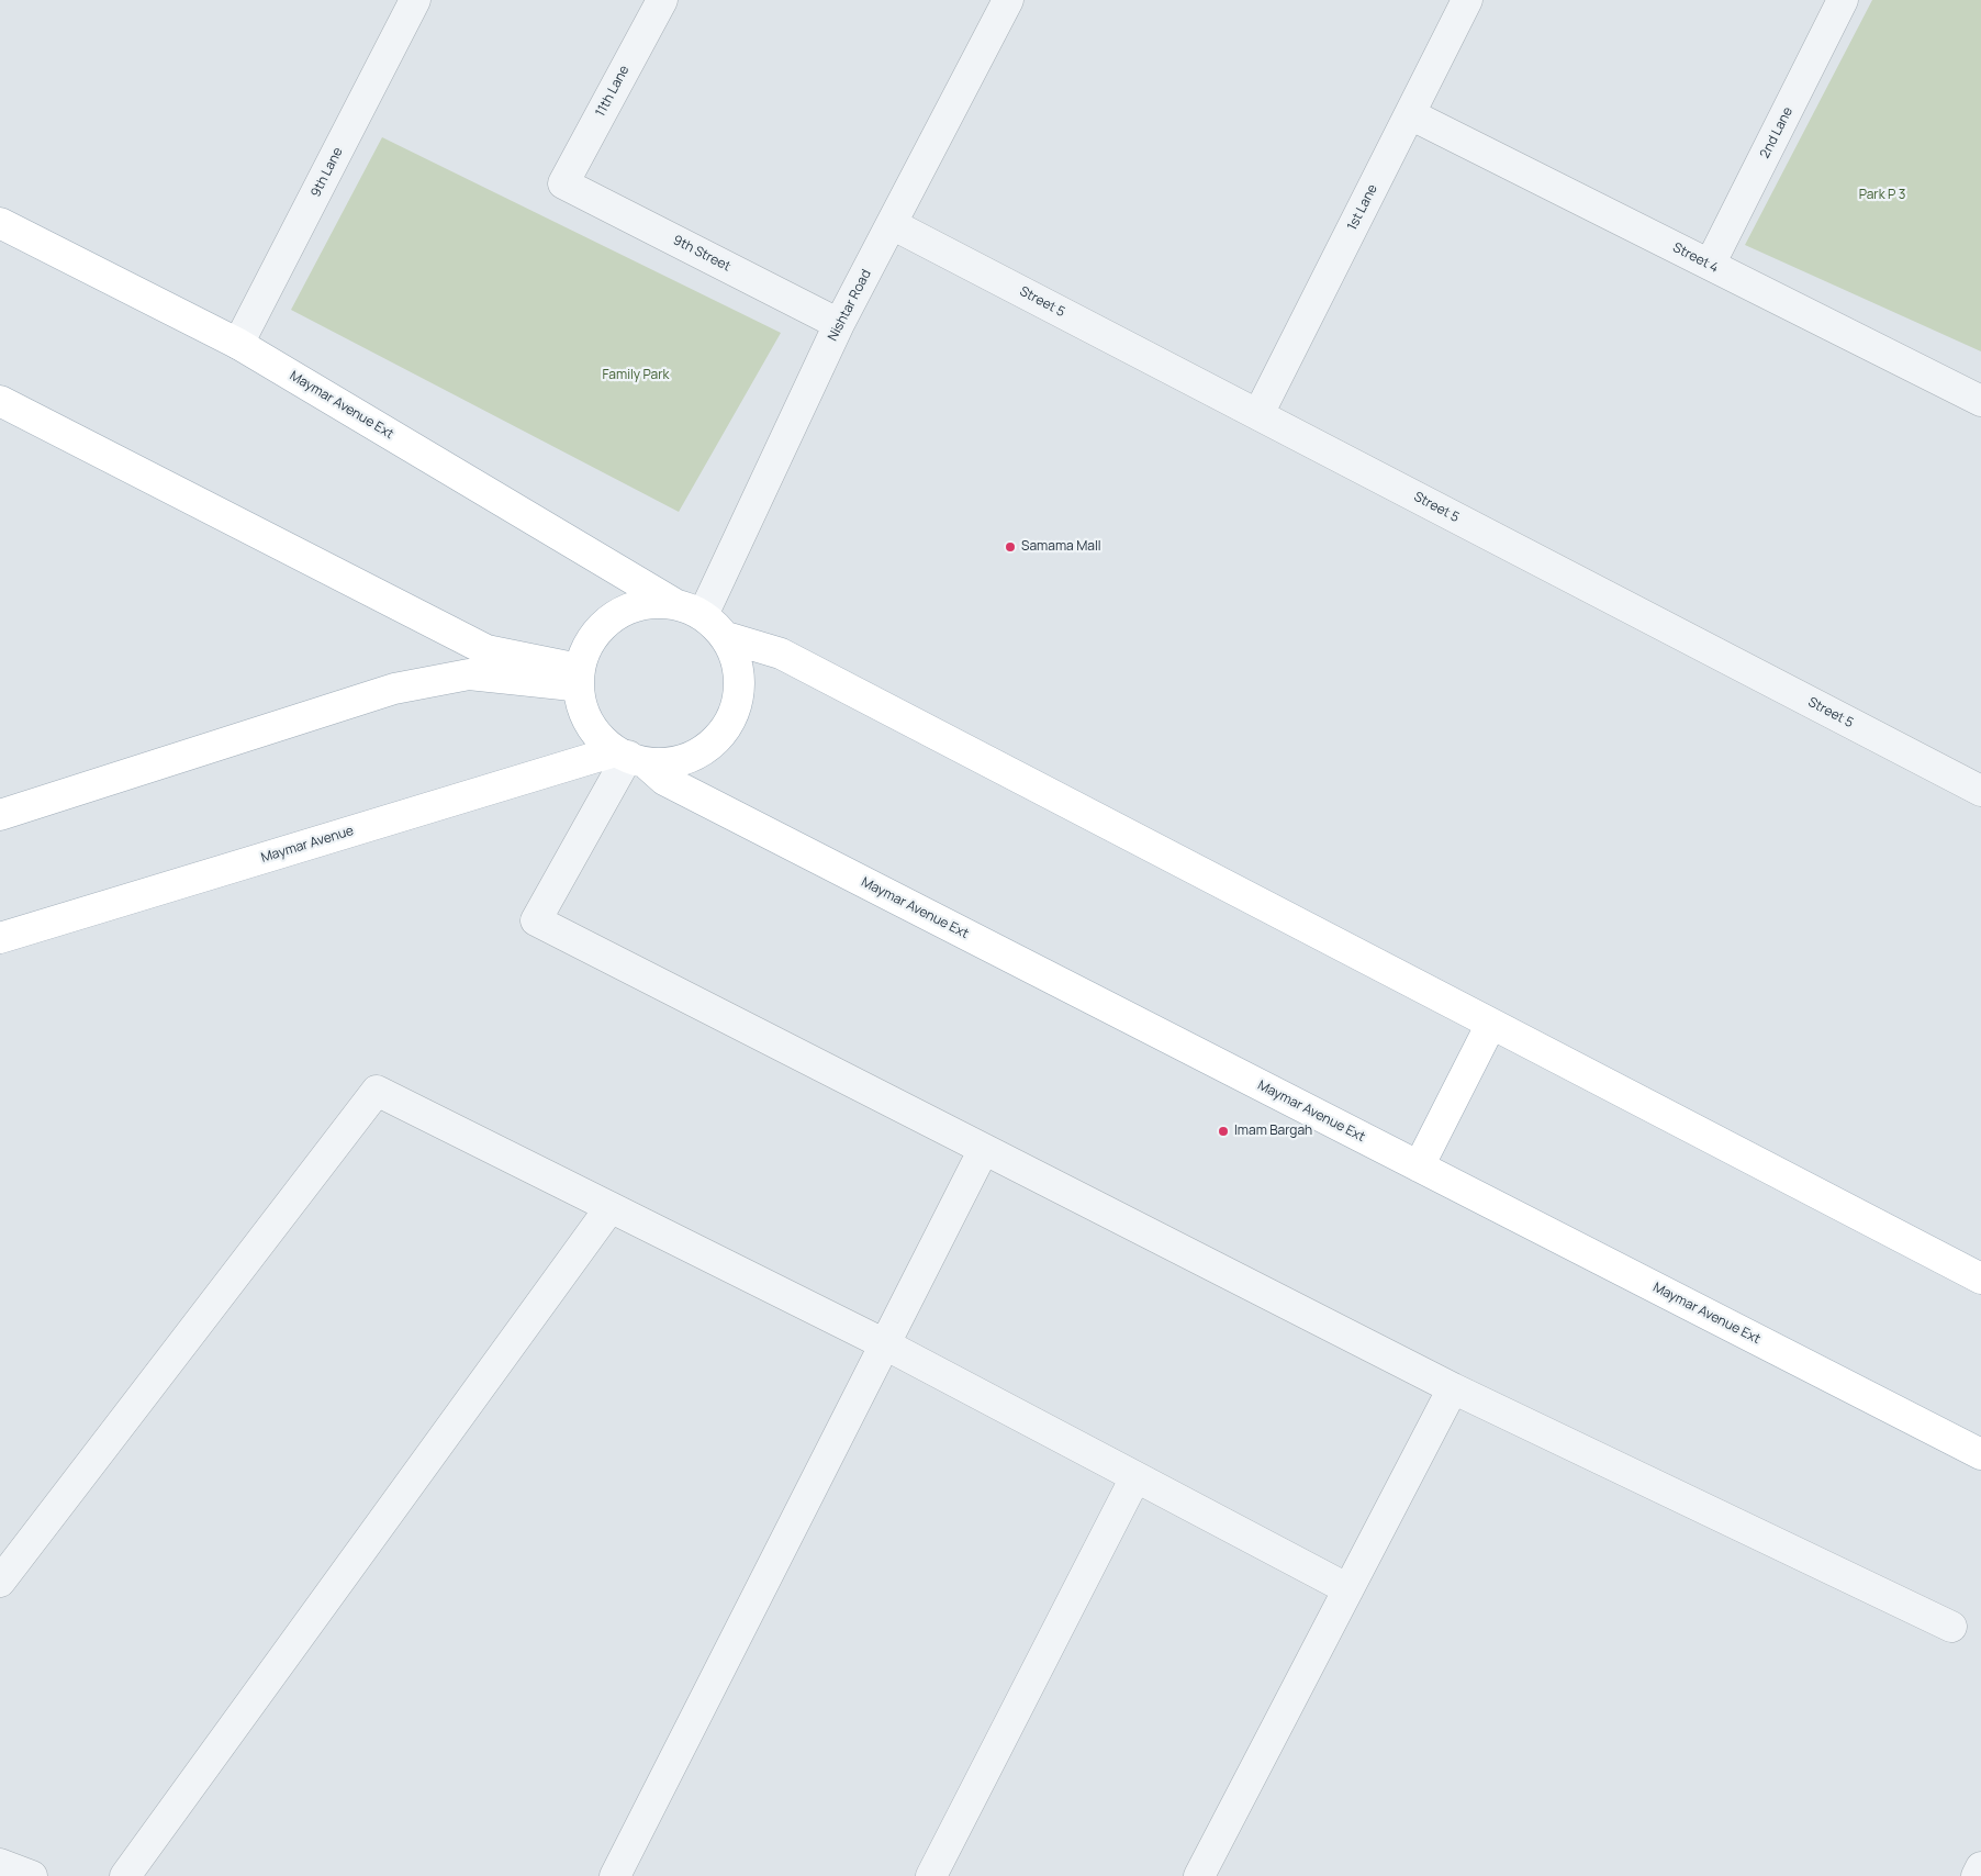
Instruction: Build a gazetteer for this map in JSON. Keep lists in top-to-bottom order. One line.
{"streets":{"main road":["Maymar Avenue Ext","Maymar Avenue"],"street":["11th Lane","2nd Lane","9th Lane","1st Lane","9th Street","Street 4","Street 5","Nishtar Road"]},"crossings":[["11th Lane","9th Street"],["2nd Lane","Street 4"],["9th Lane","Maymar Avenue Ext"],["1st Lane","Street 4"],["1st Lane","Street 5"],["9th Street","Nishtar Road"],["Street 5","Nishtar Road"],["Nishtar Road","Maymar Avenue Ext"],["Nishtar Road","Maymar Avenue"],["Maymar Avenue Ext","Maymar Avenue"]],"parks":["Park P 3","Family Park"],"places":["Samama Mall","Imam Bargah"]}
